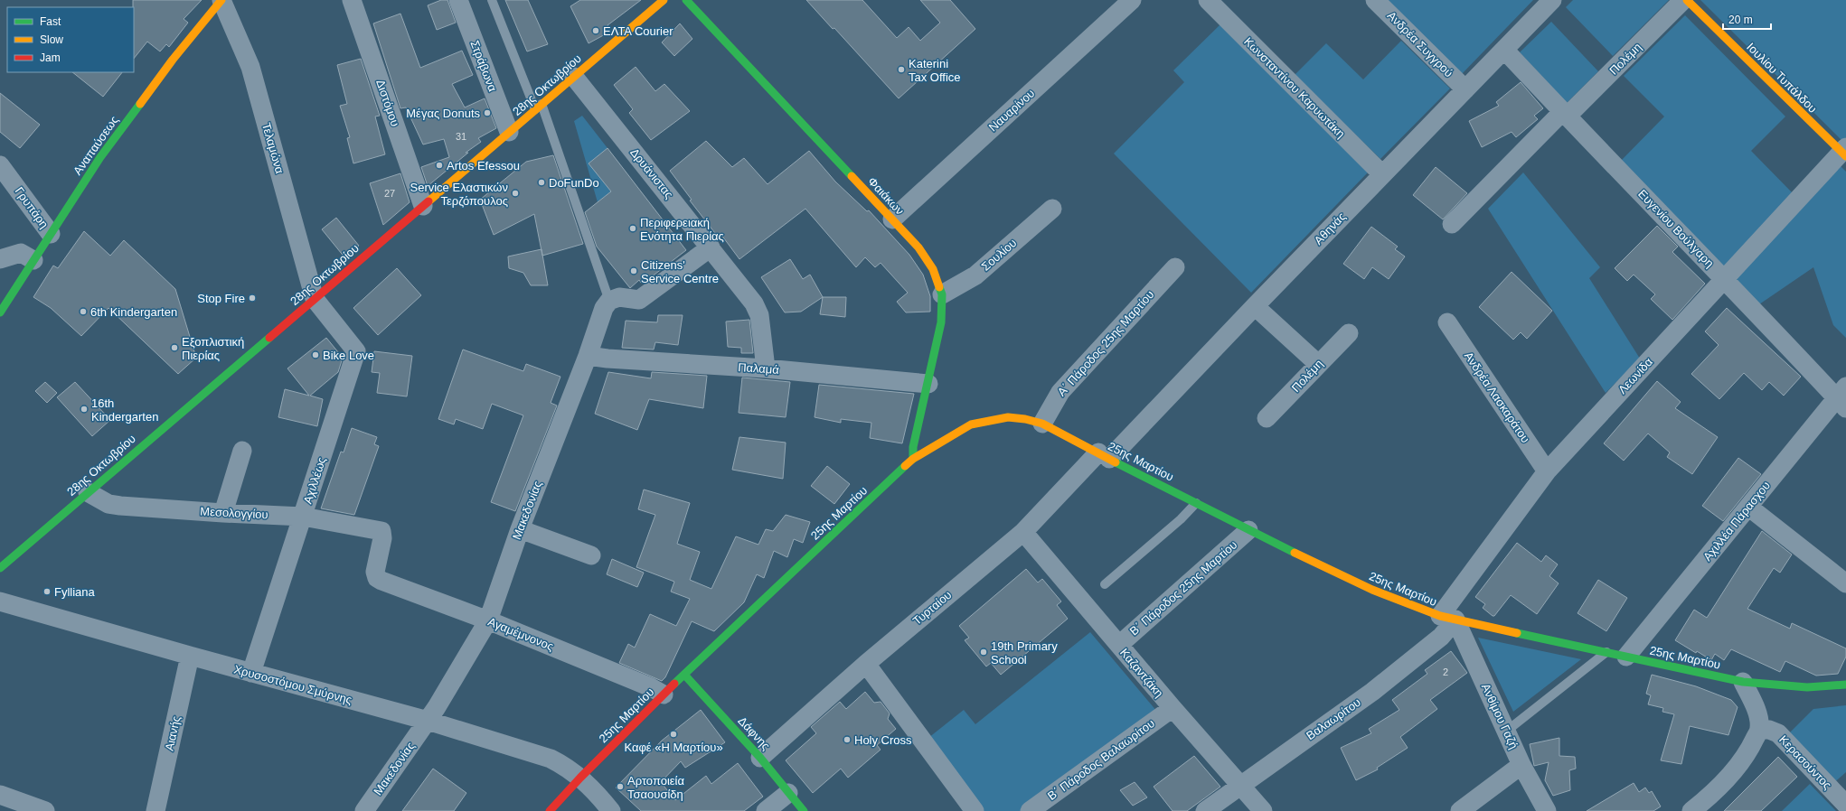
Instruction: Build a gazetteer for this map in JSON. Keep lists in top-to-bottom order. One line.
{"streets":{"street":["Ανδρέα Συγγρού","Πολέμη","Στράβωνα","Ιουλίου Τυπάλδου","28ης Οκτωβρίου","Κωνσταντίνου Καρυωτάκη","Διστόμου","Ναυαρίνου","Αναπαύσεως","Τελαμώνα","Δρυάνιστας","Φαιάκων","Γρυπάρη","Αθηνάς","Ευγενίου Βούλγαρη","Σουλίου","Α΄ Πάροδος 25ης Μαρτίου","Παλαμά","Λεωνίδα","Ανδρέα Λασκαράτου","25ης Μαρτίου","Αχιλλέως","Μακεδονίας","Μεσολογγίου","Αχιλλέα Πάρασχου","Β΄ Πάροδος 25ης Μαρτίου","Τυρταίου","Αγαμέμνονος","Καζαντζάκη","Χρυσοστόμου Σμύρνης","Ανθίμου Γαζή","Βαλαωρίτου","Αιανής","Δάφνης","Β΄ Πάροδος Βαλαωρίτου","Κερασούντος"]},"crossings":[["Ανδρέα Συγγρού","Αθηνάς"],["Πολέμη","Ευγενίου Βούλγαρη"],["Στράβωνα","28ης Οκτωβρίου"],["Ιουλίου Τυπάλδου","Λεωνίδα"],["28ης Οκτωβρίου","Διστόμου"],["28ης Οκτωβρίου","Τελαμώνα"],["28ης Οκτωβρίου","Δρυάνιστας"],["28ης Οκτωβρίου","Αχιλλέως"],["28ης Οκτωβρίου","Μεσολογγίου"],["Κωνσταντίνου Καρυωτάκη","Αθηνάς"],["Ναυαρίνου","Φαιάκων"],["Αναπαύσεως","Τελαμώνα"],["Αναπαύσεως","Γρυπάρη"],["Τελαμώνα","Αχιλλέως"],["Δρυάνιστας","Παλαμά"],["Φαιάκων","Σουλίου"],["Φαιάκων","Παλαμά"],["Φαιάκων","25ης Μαρτίου"],["Αθηνάς","Ευγενίου Βούλγαρη"],["Αθηνάς","25ης Μαρτίου"],["Αθηνάς","Τυρταίου"],["Ευγενίου Βούλγαρη","Λεωνίδα"],["Ευγενίου Βούλγαρη","Αχιλλέα Πάρασχου"],["Α΄ Πάροδος 25ης Μαρτίου","25ης Μαρτίου"],["Παλαμά","Μακεδονίας"],["Λεωνίδα","Ανδρέα Λασκαράτου"],["Λεωνίδα","25ης Μαρτίου"],["Λεωνίδα","Ανθίμου Γαζή"],["Λεωνίδα","Βαλαωρίτου"],["25ης Μαρτίου","Αχιλλέα Πάρασχου"],["25ης Μαρτίου","Β΄ Πάροδος 25ης Μαρτίου"],["25ης Μαρτίου","Τυρταίου"],["25ης Μαρτίου","Αγαμέμνονος"],["25ης Μαρτίου","Χρυσοστόμου Σμύρνης"],["25ης Μαρτίου","Ανθίμου Γαζή"],["25ης Μαρτίου","Βαλαωρίτου"],["25ης Μαρτίου","Δάφνης"],["Αχιλλέως","Μεσολογγίου"],["Αχιλλέως","Χρυσοστόμου Σμύρνης"],["Μακεδονίας","Αγαμέμνονος"],["Μακεδονίας","Χρυσοστόμου Σμύρνης"],["Μεσολογγίου","Αγαμέμνονος"],["Β΄ Πάροδος 25ης Μαρτίου","Καζαντζάκη"],["Τυρταίου","Καζαντζάκη"],["Τυρταίου","Δάφνης"],["Καζαντζάκη","Βαλαωρίτου"],["Καζαντζάκη","Β΄ Πάροδος Βαλαωρίτου"],["Χρυσοστόμου Σμύρνης","Αιανής"],["Ανθίμου Γαζή","Βαλαωρίτου"]],"places":["ΕΛΤΑ Courier","Katerini Tax Office","Μέγας Donuts","Artos Efessou","DoFunDo","Service Ελαστικών Τερζόπουλος","Περιφερειακή Ενότητα Πιερίας","Citizens' Service Centre","Stop Fire","6th Kindergarten","Εξοπλιστική Πιερίας","Bike Love","16th Kindergarten","Fylliana","19th Primary School","Καφέ «Η Μαρτίου»","Holy Cross","Αρτοποιεία Τσαουσίδη"],"house_numbers":["31","27","2"],"legend":["Fast","Slow","Jam"],"scale_bar":"20 m"}
